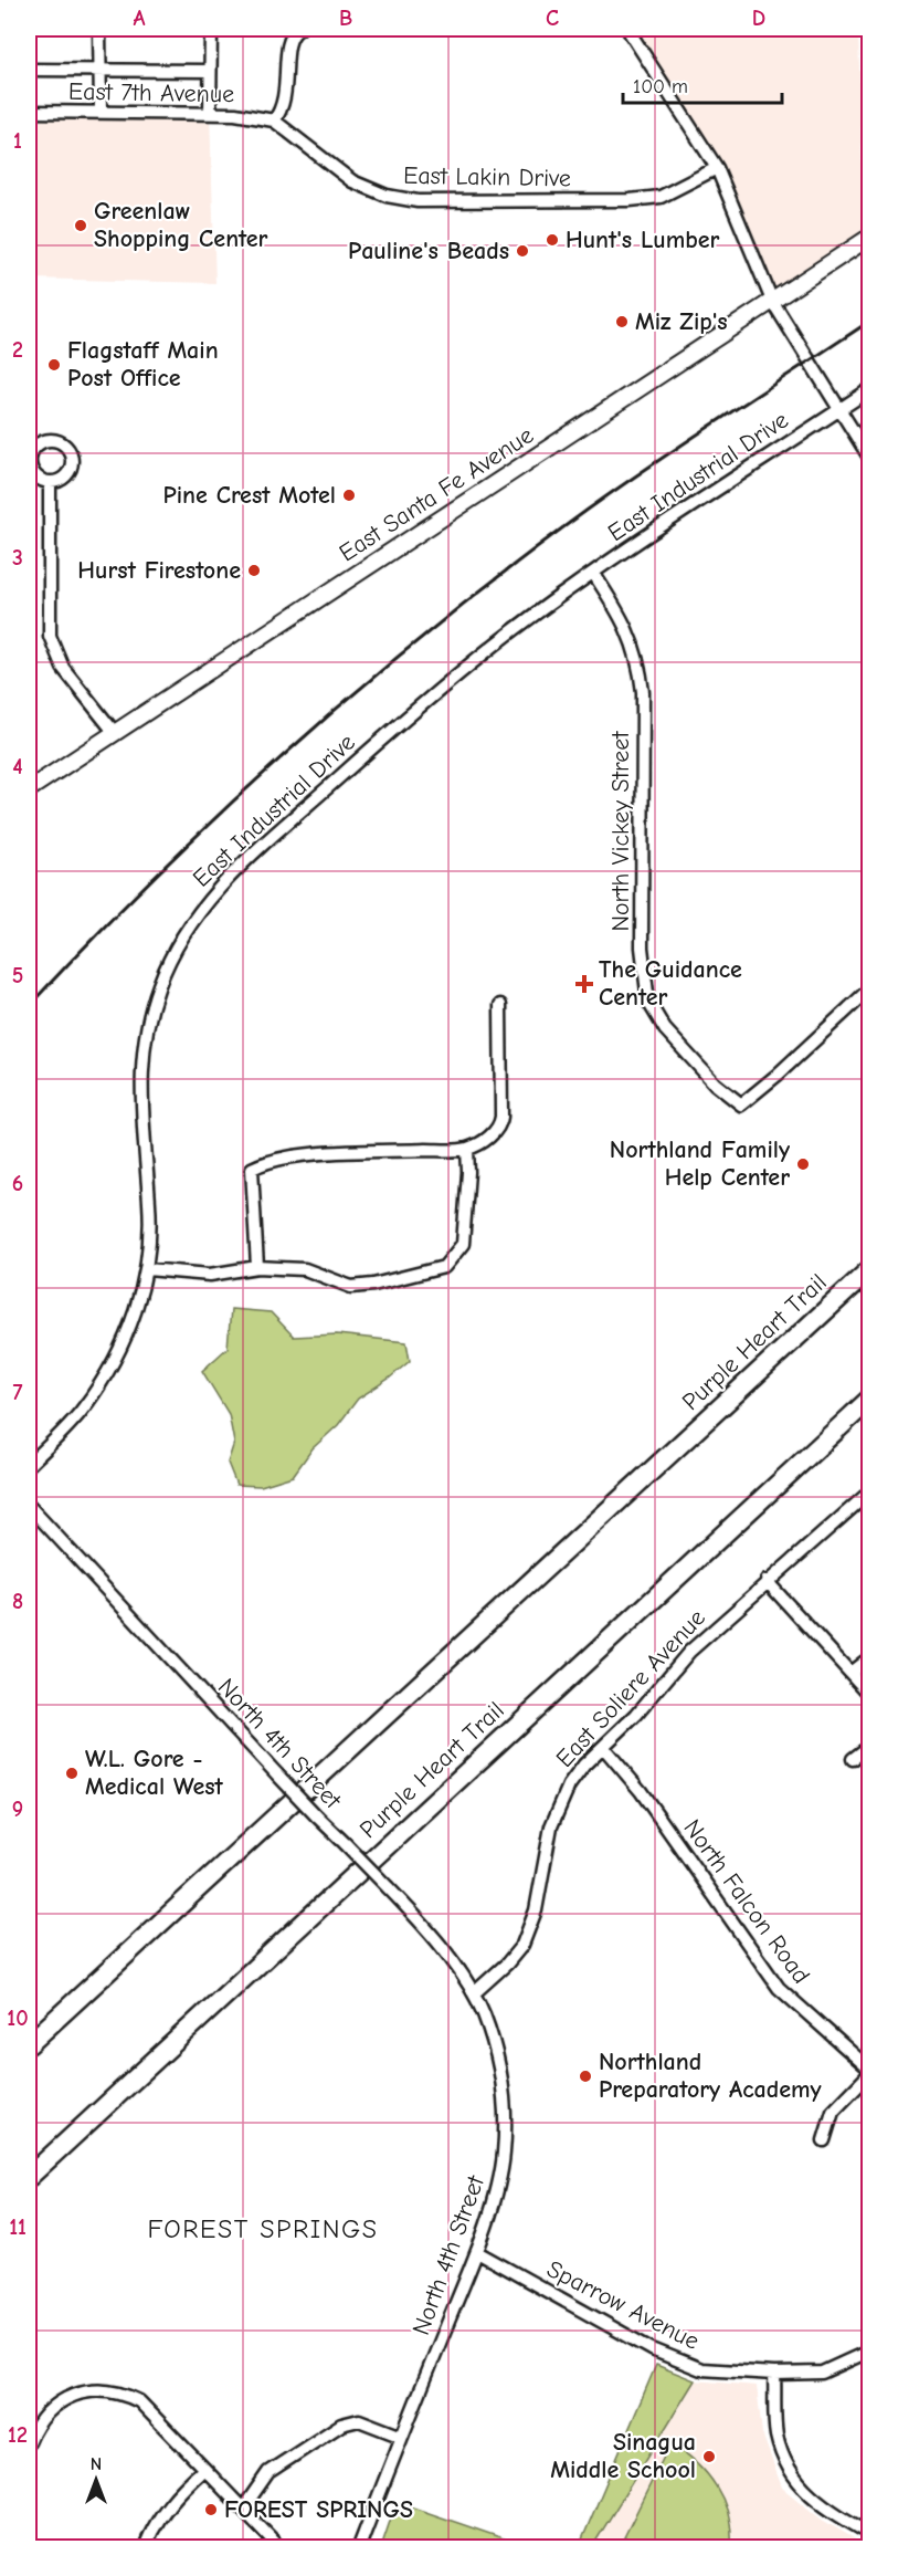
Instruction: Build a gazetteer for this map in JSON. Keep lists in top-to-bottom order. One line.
{"streets":{"highway":["Purple Heart Trail"],"main road":["East Santa Fe Avenue"],"street":["East 7th Avenue","East Lakin Drive","East Industrial Drive","North Vickey Street","East Soliere Avenue","North 4th Street","North Falcon Road","Sparrow Avenue"]},"crossings":[["East 7th Avenue","East Lakin Drive"],["East Industrial Drive","North Vickey Street"],["East Soliere Avenue","North 4th Street"],["East Soliere Avenue","North Falcon Road"],["North 4th Street","Sparrow Avenue"]],"districts":["FOREST SPRINGS"],"places":{"other":["Greenlaw Shopping Center","Hunt's Lumber","Pauline's Beads","Miz Zip's","Flagstaff Main Post Office","Pine Crest Motel","Hurst Firestone","Northland Family Help Center","W.L. Gore - Medical West","Northland Preparatory Academy","Sinagua Middle School","FOREST SPRINGS"],"health":["The Guidance Center"]},"scale_bar":"100 m","north":"top","grid":{"columns":["A","B","C","D"],"rows":["1","2","3","4","5","6","7","8","9","10","11","12"]}}
